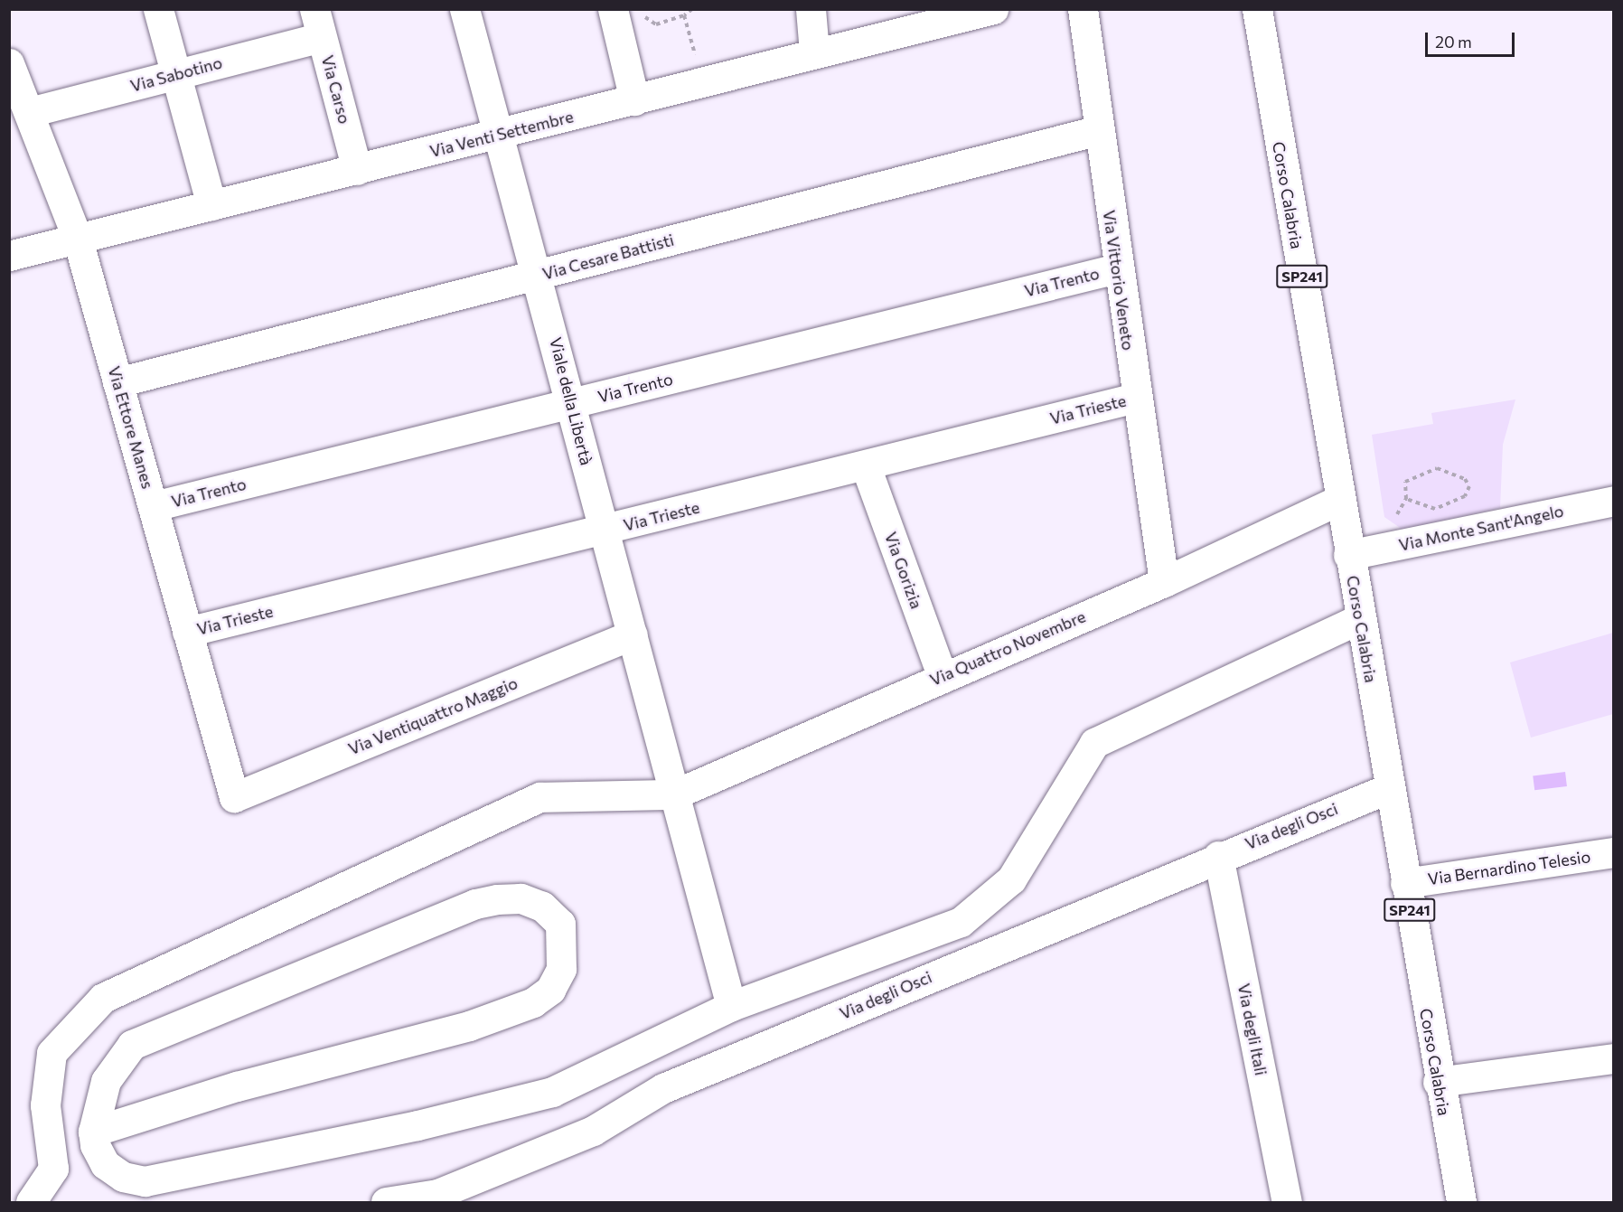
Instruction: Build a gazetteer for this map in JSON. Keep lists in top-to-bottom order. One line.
{"streets":{"street":["Via Sabotino","Via Carso","Via Venti Settembre","Corso Calabria","Via Cesare Battisti","SP241","Via Vittorio Veneto","Via Trento","Viale della Libertà","Via Trieste","Via Ettore Manes","Via Monte Sant'Angelo","Via Gorizia","Via Quattro Novembre","Via Ventiquattro Maggio","Via degli Osci","Via Bernardino Telesio","Via degli Itali"]},"crossings":[["Via Sabotino","Via Carso"],["Via Sabotino","Via Ettore Manes"],["Via Carso","Via Venti Settembre"],["Via Venti Settembre","Viale della Libertà"],["Via Venti Settembre","Via Ettore Manes"],["Corso Calabria","Via Monte Sant'Angelo"],["Corso Calabria","Via Quattro Novembre"],["Corso Calabria","Via degli Osci"],["Corso Calabria","Via Bernardino Telesio"],["Via Cesare Battisti","Via Vittorio Veneto"],["Via Cesare Battisti","Viale della Libertà"],["Via Cesare Battisti","Via Ettore Manes"],["Via Vittorio Veneto","Via Trento"],["Via Vittorio Veneto","Via Trieste"],["Via Vittorio Veneto","Via Quattro Novembre"],["Via Trento","Viale della Libertà"],["Via Trento","Via Ettore Manes"],["Viale della Libertà","Via Trieste"],["Viale della Libertà","Via Quattro Novembre"],["Viale della Libertà","Via Ventiquattro Maggio"],["Via Trieste","Via Ettore Manes"],["Via Trieste","Via Gorizia"],["Via Ettore Manes","Via Ventiquattro Maggio"],["Via Gorizia","Via Quattro Novembre"],["Via degli Osci","Via degli Itali"]],"scale_bar":"20 m"}
